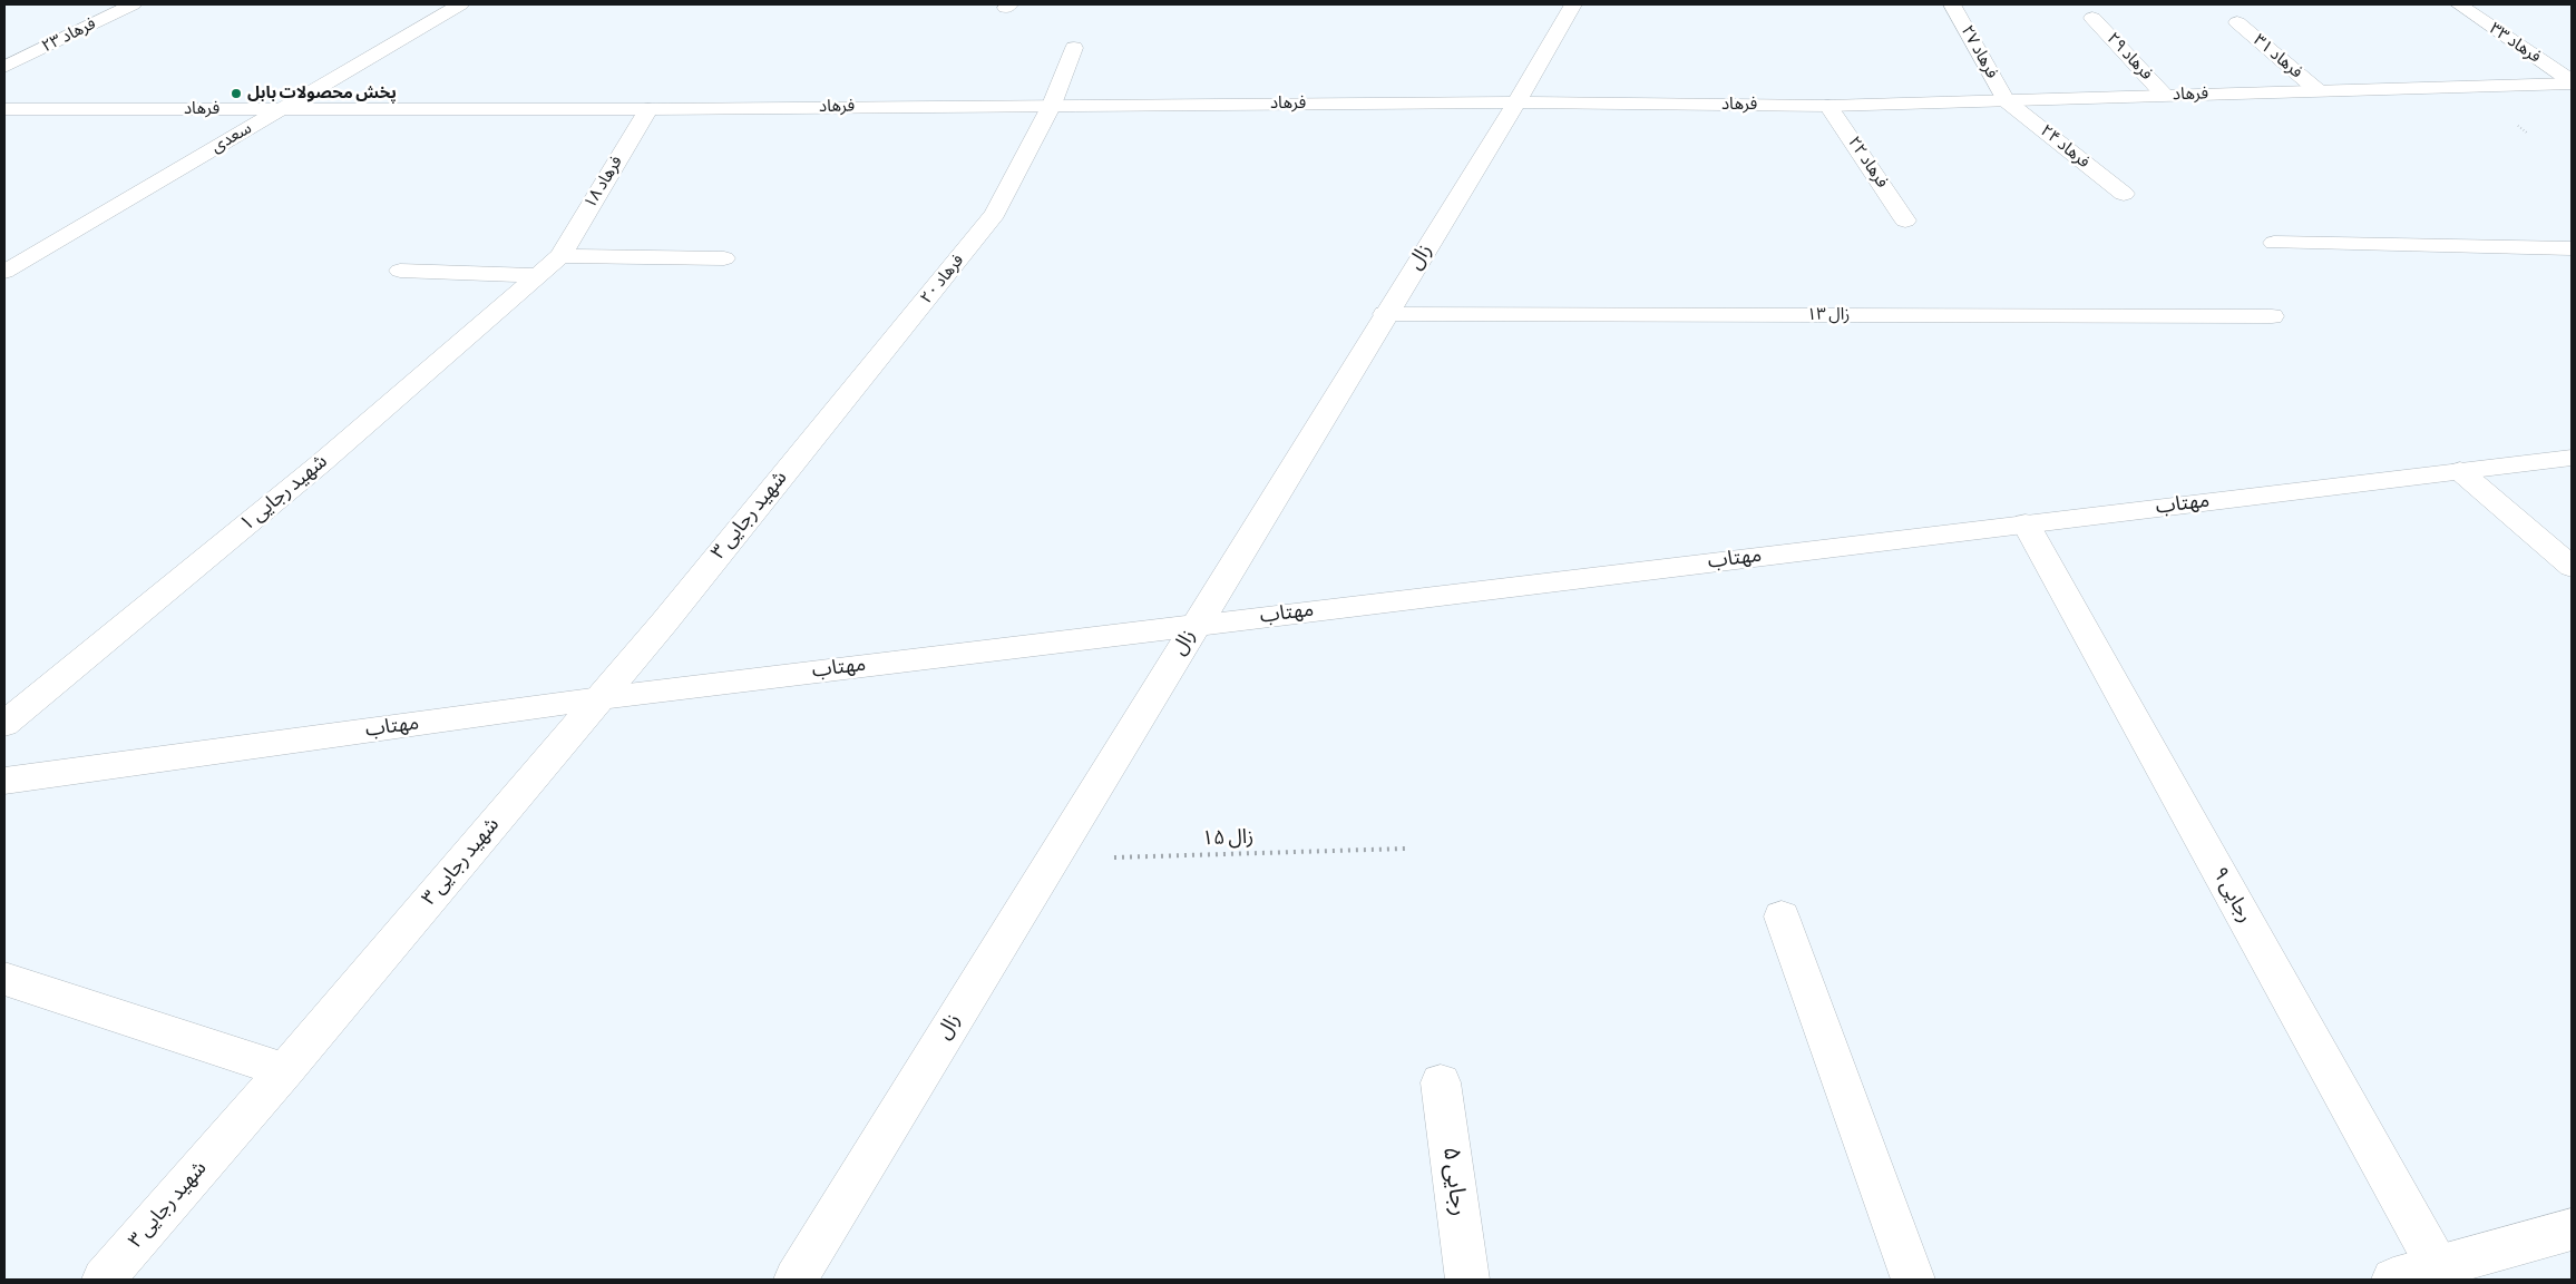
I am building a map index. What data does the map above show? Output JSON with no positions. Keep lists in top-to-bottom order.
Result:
{
  "streets": {
    "street": [
      "فرهاد ۲۳",
      "فرهاد ۳۳",
      "فرهاد ۲۷",
      "فرهاد ۲۹",
      "فرهاد ۳۱",
      "فرهاد",
      "سعدی",
      "فرهاد ۲۴",
      "فرهاد ۲۲",
      "فرهاد ۱۸",
      "زال",
      "فرهاد ۲۰",
      "زال ۱۳",
      "شهید رجایی ۱",
      "مهتاب",
      "شهید رجایی ۳",
      "رجایی ۹",
      "رجایی ۵"
    ],
    "path": ["زال ۱۵"]
  },
  "crossings": [
    ["فرهاد ۳۳", "فرهاد"],
    ["فرهاد ۲۷", "فرهاد"],
    ["فرهاد ۲۷", "فرهاد ۲۴"],
    ["فرهاد ۲۹", "فرهاد"],
    ["فرهاد ۳۱", "فرهاد"],
    ["فرهاد", "سعدی"],
    ["فرهاد", "فرهاد ۲۴"],
    ["فرهاد", "فرهاد ۲۲"],
    ["فرهاد", "فرهاد ۱۸"],
    ["فرهاد", "زال"],
    ["فرهاد", "فرهاد ۲۰"],
    ["فرهاد ۱۸", "شهید رجایی ۱"],
    ["زال", "زال ۱۳"],
    ["زال", "مهتاب"],
    ["زال", "زال ۱۵"],
    ["فرهاد ۲۰", "شهید رجایی ۳"],
    ["مهتاب", "شهید رجایی ۳"],
    ["مهتاب", "رجایی ۹"]
  ],
  "places": ["پخش محصولات بابل"]
}
